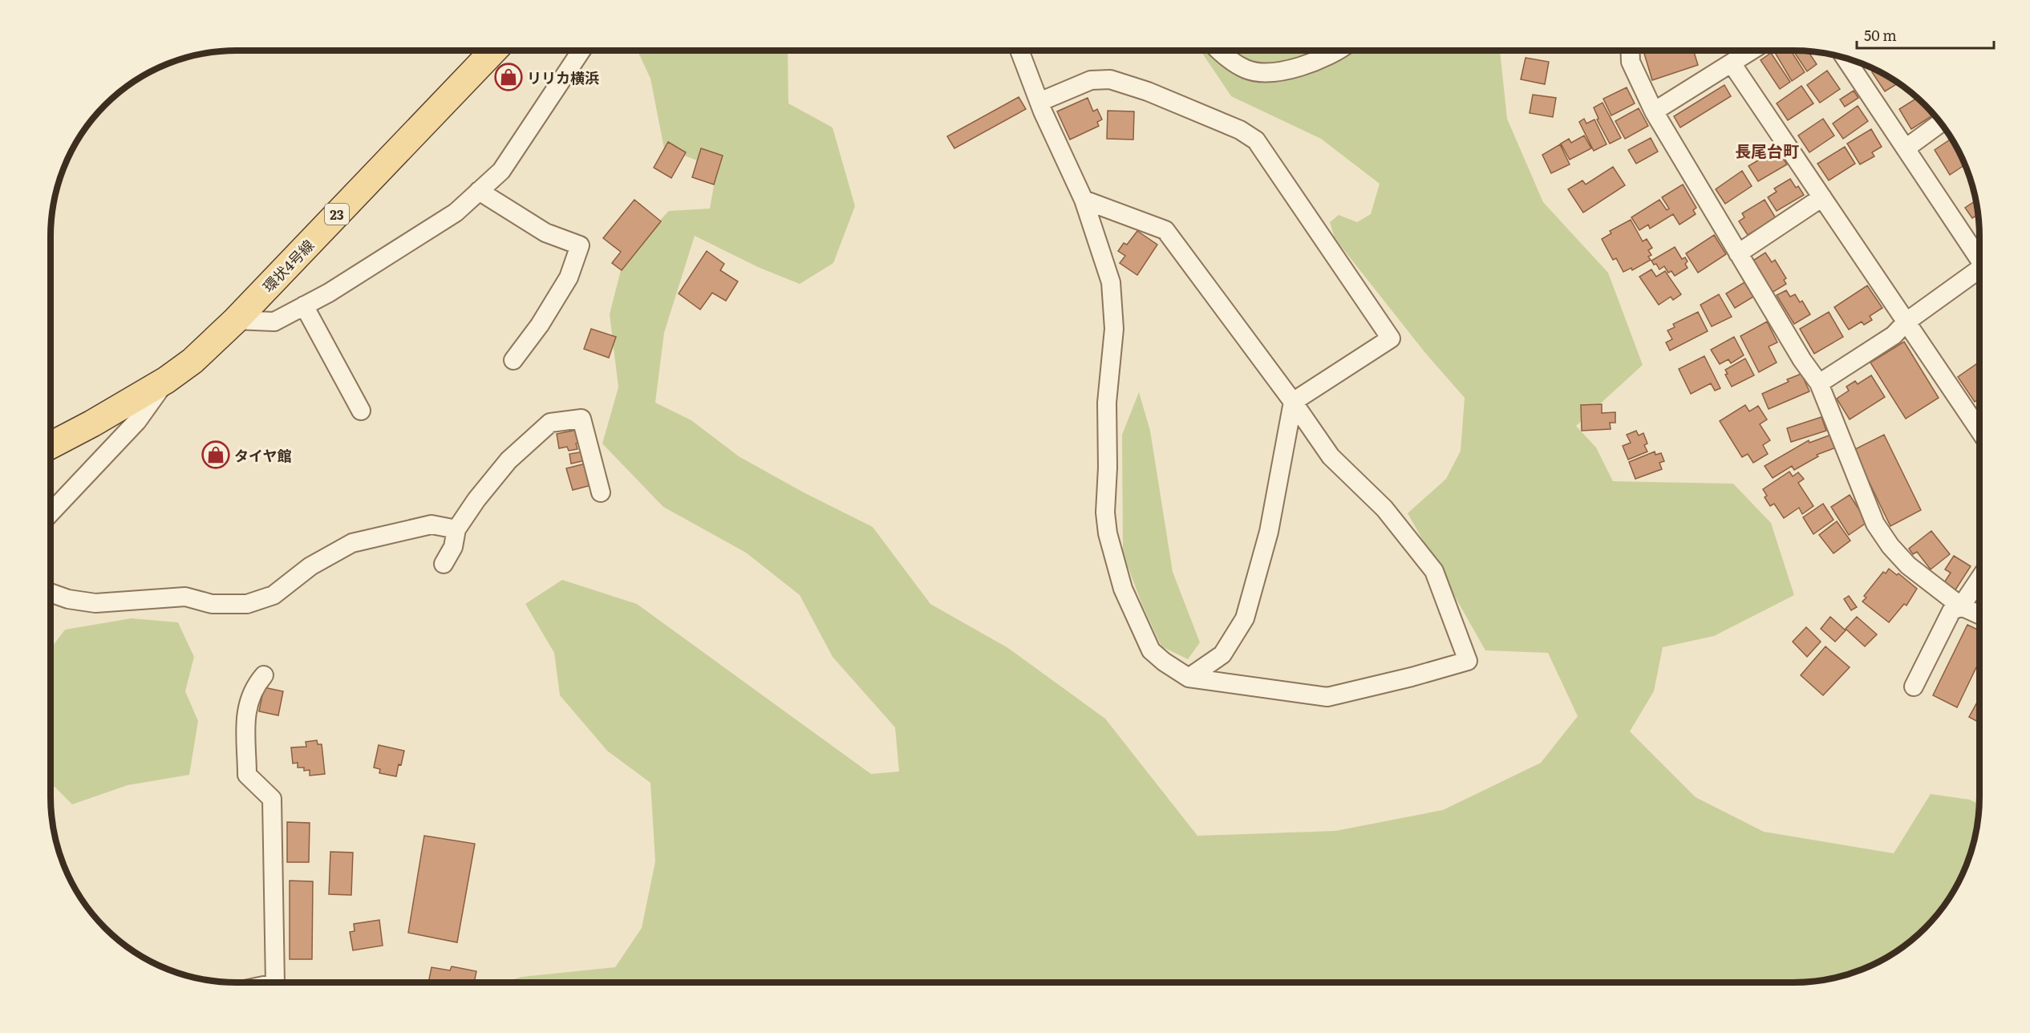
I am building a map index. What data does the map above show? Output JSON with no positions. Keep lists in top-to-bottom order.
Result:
{
  "streets": {
    "main road": ["23", "環状4号線"]
  },
  "districts": ["長尾台町"],
  "places": {
    "shop": ["リリカ横浜", "タイヤ館"]
  },
  "scale_bar": "50 m"
}
